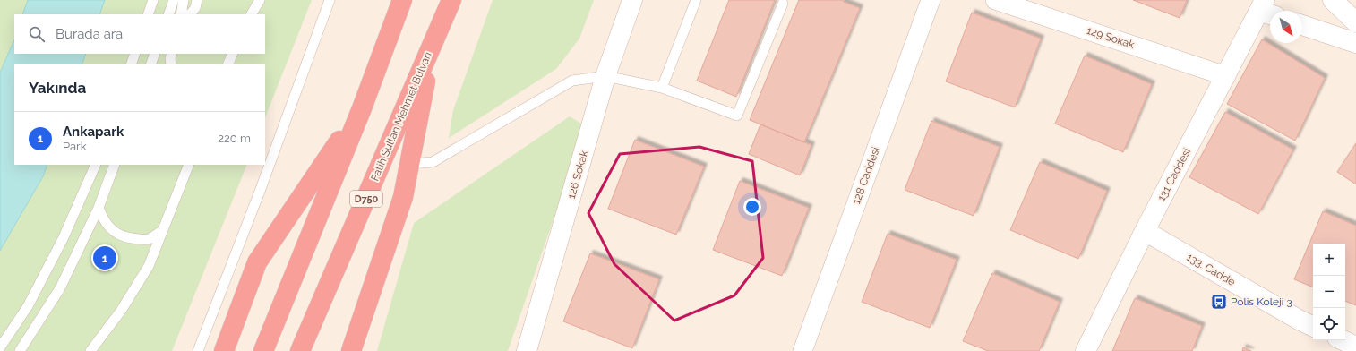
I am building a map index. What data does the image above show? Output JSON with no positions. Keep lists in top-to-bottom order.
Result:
{
  "streets": {
    "highway": ["Fatih Sultan Mehmet Bulvarı", "D750"],
    "street": [
      "129 Sokak",
      "126 Sokak",
      "131 Caddesi",
      "128 Caddesi",
      "133. Cadde"
    ]
  },
  "crossings": [
    ["129 Sokak", "131 Caddesi"],
    ["131 Caddesi", "133. Cadde"]
  ],
  "places": {
    "bus stop": ["Polis Koleji 3"]
  },
  "north": "bottom right",
  "page": {
    "search": "Burada ara",
    "heading": "Yakında",
    "list": [
      {
        "mark": "1",
        "name": "Ankapark",
        "note": "Park",
        "value": "220 m"
      }
    ],
    "map_buttons": ["+", "−"],
    "pins": "1"
  }
}
